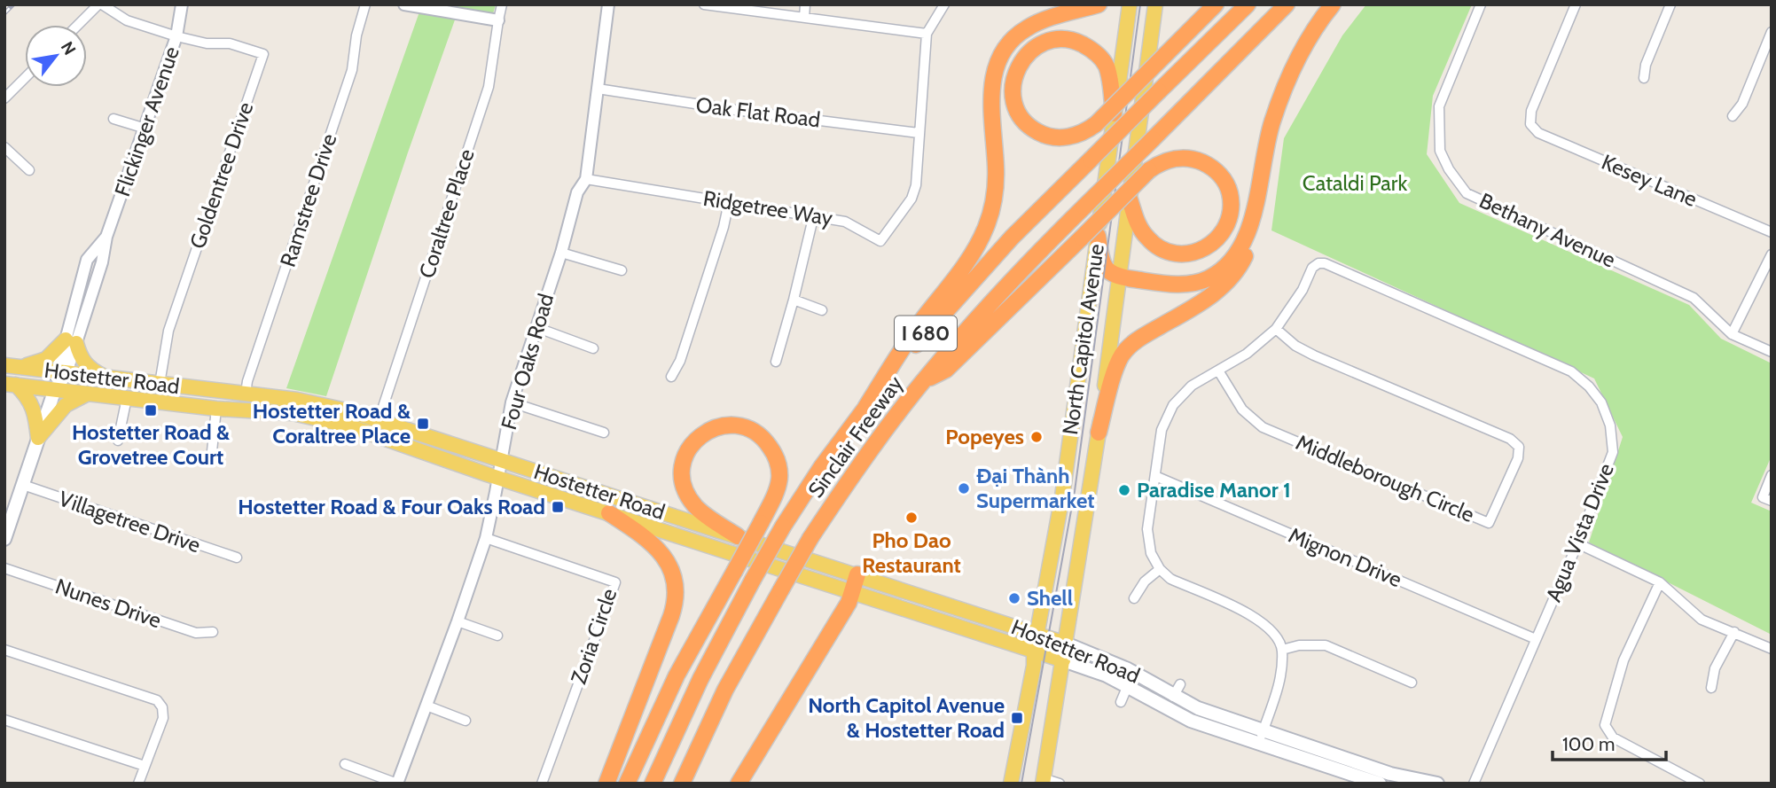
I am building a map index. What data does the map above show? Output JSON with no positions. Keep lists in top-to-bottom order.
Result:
{
  "streets": {
    "highway": ["I 680", "Sinclair Freeway"],
    "main road": ["Flickinger Avenue", "North Capitol Avenue", "Hostetter Road"],
    "street": [
      "Oak Flat Road",
      "Goldentree Drive",
      "Kesey Lane",
      "Ramstree Drive",
      "Ridgetree Way",
      "Coraltree Place",
      "Bethany Avenue",
      "Four Oaks Road",
      "Middleborough Circle",
      "Villagetree Drive",
      "Agua Vista Drive",
      "Mignon Drive",
      "Nunes Drive",
      "Zoria Circle"
    ]
  },
  "crossings": [
    ["Oak Flat Road", "Ridgetree Way"],
    ["Oak Flat Road", "Four Oaks Road"],
    ["Flickinger Avenue", "Goldentree Drive"],
    ["Flickinger Avenue", "Hostetter Road"],
    ["Flickinger Avenue", "Villagetree Drive"],
    ["Goldentree Drive", "Hostetter Road"],
    ["Ramstree Drive", "Hostetter Road"],
    ["Ridgetree Way", "Four Oaks Road"],
    ["Coraltree Place", "Hostetter Road"],
    ["North Capitol Avenue", "Hostetter Road"],
    ["North Capitol Avenue", "Sinclair Freeway"],
    ["Four Oaks Road", "Hostetter Road"],
    ["Four Oaks Road", "Zoria Circle"],
    ["Middleborough Circle", "Agua Vista Drive"],
    ["Agua Vista Drive", "Mignon Drive"]
  ],
  "parks": ["Cataldi Park"],
  "places": {
    "transit": [
      "Hostetter Road & Grovetree Court",
      "Hostetter Road & Coraltree Place",
      "Hostetter Road & Four Oaks Road",
      "North Capitol Avenue & Hostetter Road"
    ],
    "other": [
      "Popeyes",
      "Đại Thành Supermarket",
      "Paradise Manor 1",
      "Pho Dao Restaurant",
      "Shell"
    ]
  },
  "scale_bar": "100 m",
  "north": "top right"
}
